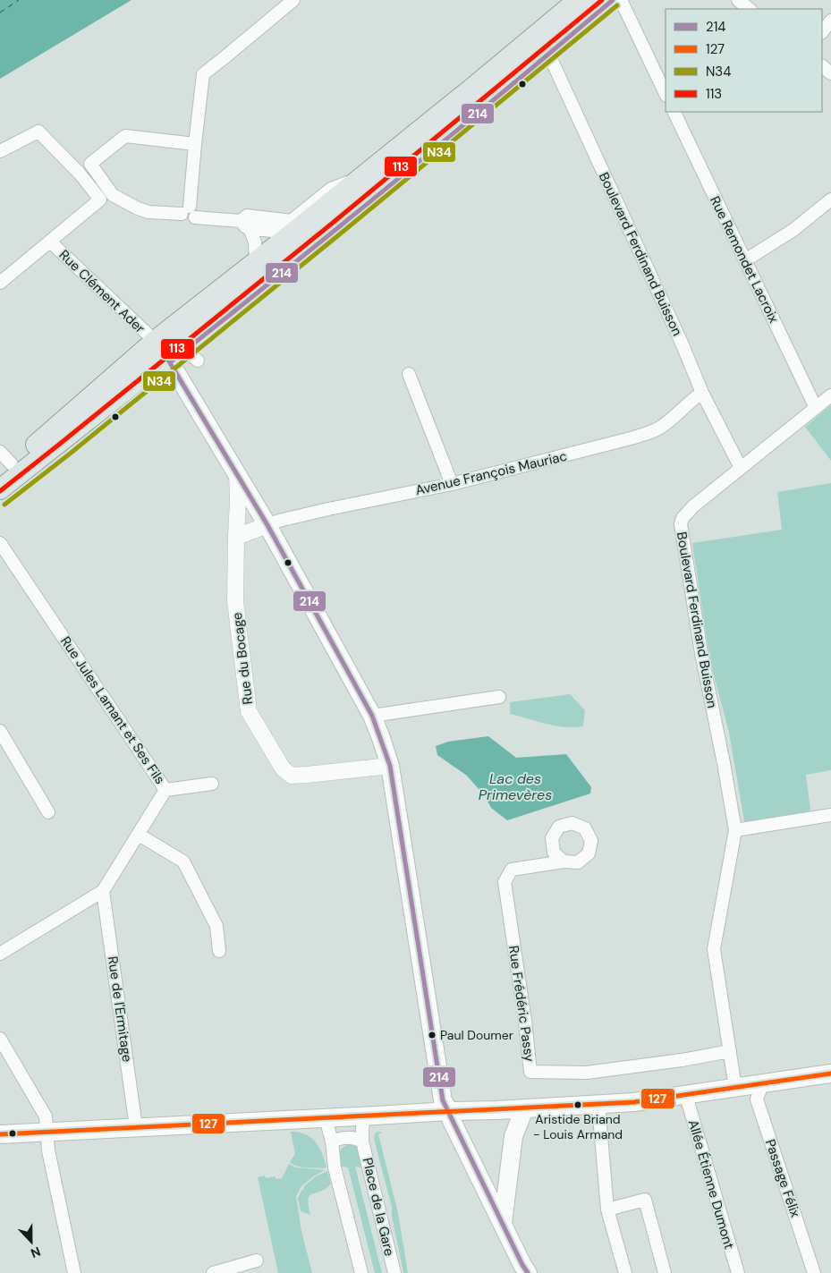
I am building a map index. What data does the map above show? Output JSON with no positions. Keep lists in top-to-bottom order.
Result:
{
  "streets": {
    "street": [
      "Boulevard Ferdinand Buisson",
      "Rue Remondet Lacroix",
      "Rue Clément Ader",
      "Avenue François Mauriac",
      "Rue du Bocage",
      "Rue Jules Lamant et Ses Fils",
      "Rue Frédéric Passy",
      "Rue de l'Ermitage",
      "Passage Félix",
      "Allée Étienne Dumont",
      "Place de la Gare"
    ]
  },
  "crossings": [
    ["Boulevard Ferdinand Buisson", "Avenue François Mauriac"],
    ["Boulevard Ferdinand Buisson", "Rue Frédéric Passy"],
    ["Rue Jules Lamant et Ses Fils", "Rue de l'Ermitage"]
  ],
  "water": ["Lac des Primevères"],
  "places": ["Paul Doumer", "Aristide Briand - Louis Armand"],
  "lines": [
    "transit line 214",
    "transit line 113",
    "transit line N34",
    "transit line 127"
  ],
  "legend": [
    "214",
    "127",
    "N34",
    "113"
  ],
  "north": "bottom"
}
